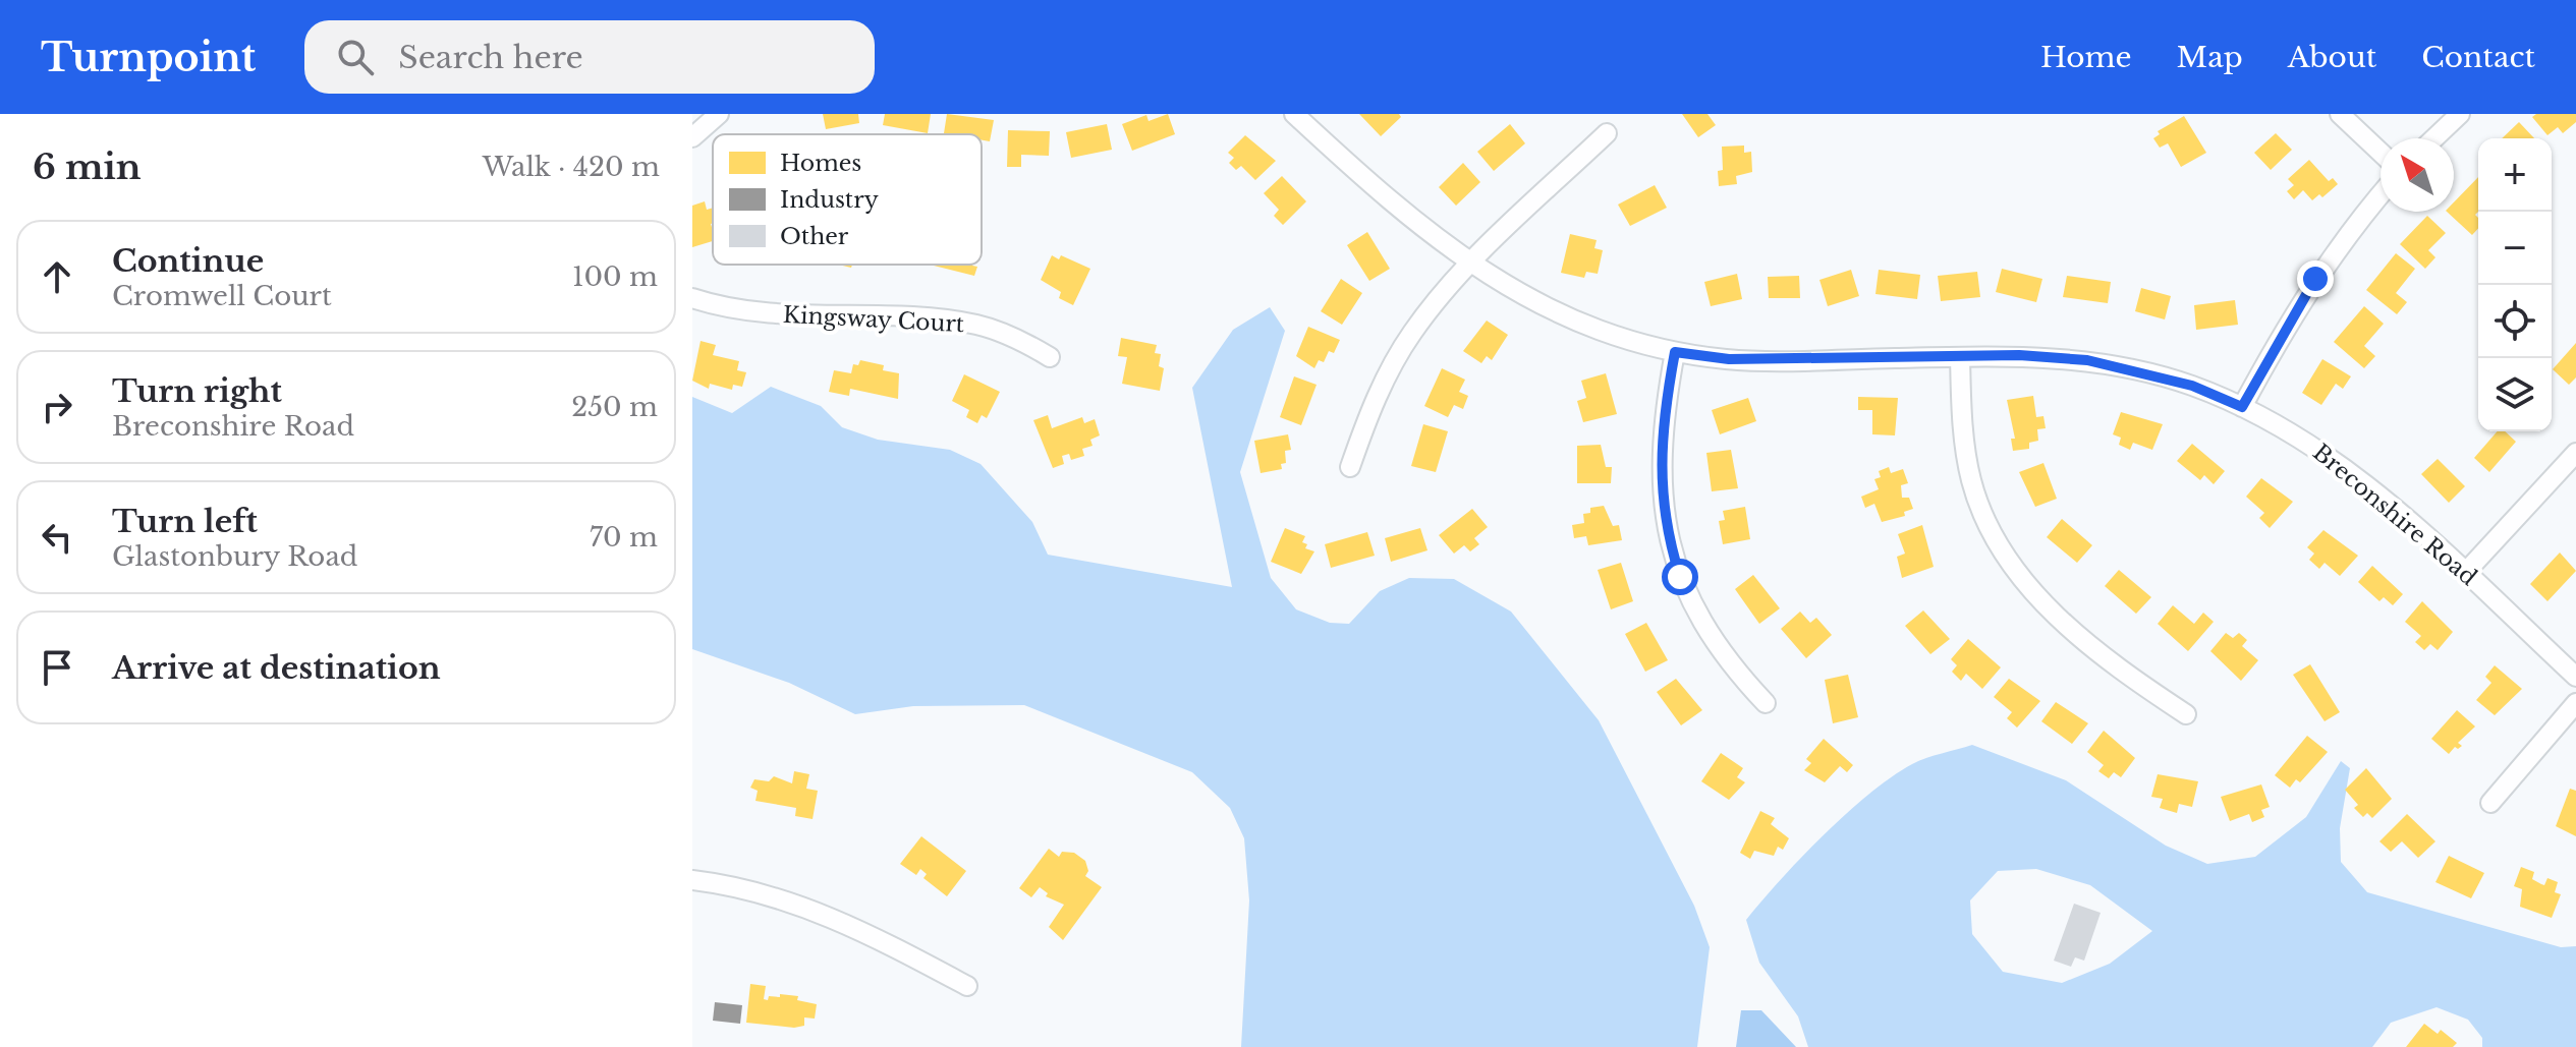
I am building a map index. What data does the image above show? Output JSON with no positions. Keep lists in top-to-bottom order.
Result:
{
  "streets": {
    "street": ["Kingsway Court", "Breconshire Road"]
  },
  "legend": ["Homes", "Industry", "Other"],
  "north": "top left",
  "page": {
    "header": "Turnpoint",
    "search": "Search here",
    "nav": [
      "Home",
      "Map",
      "About",
      "Contact"
    ],
    "heading": ["6 min", "Walk · 420 m"],
    "map_buttons": ["+", "−"],
    "list": [
      ["Continue", "Cromwell Court", "100 m"],
      ["Turn right", "Breconshire Road", "250 m"],
      ["Turn left", "Glastonbury Road", "70 m"],
      "Arrive at destination"
    ]
  }
}
